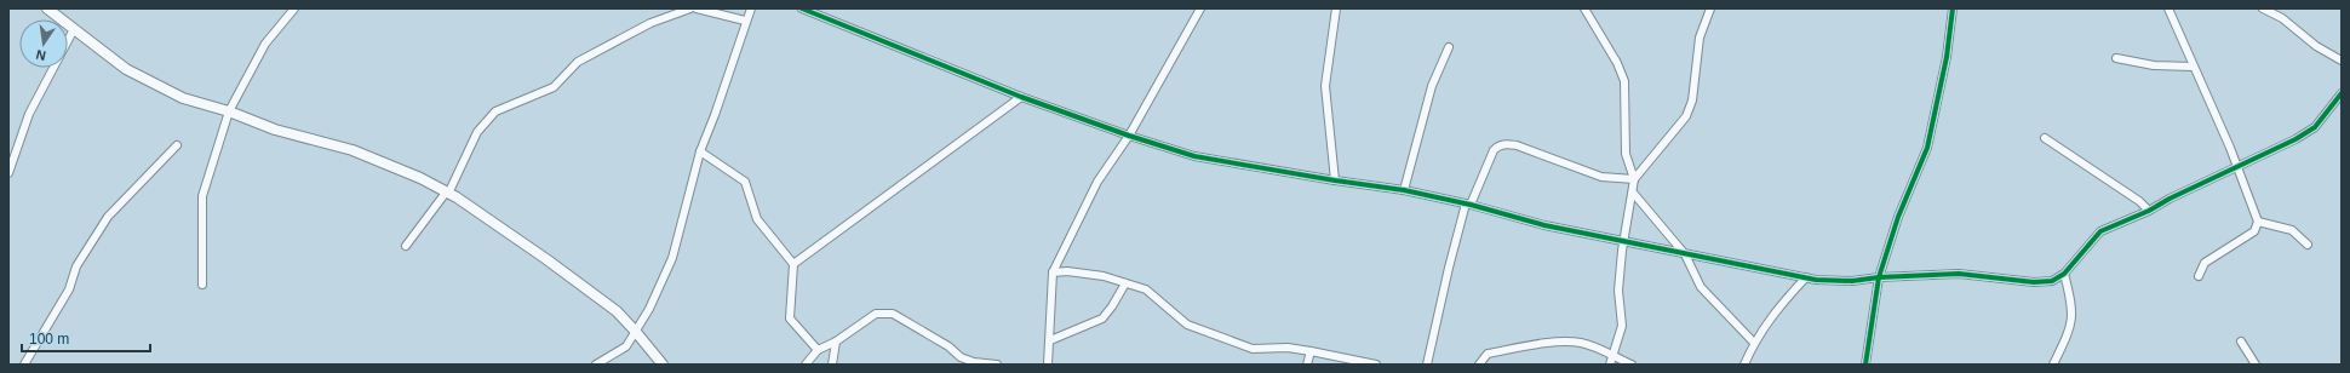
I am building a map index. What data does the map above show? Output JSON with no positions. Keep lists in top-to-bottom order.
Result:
{
  "scale_bar": "100 m",
  "north": "bottom"
}
